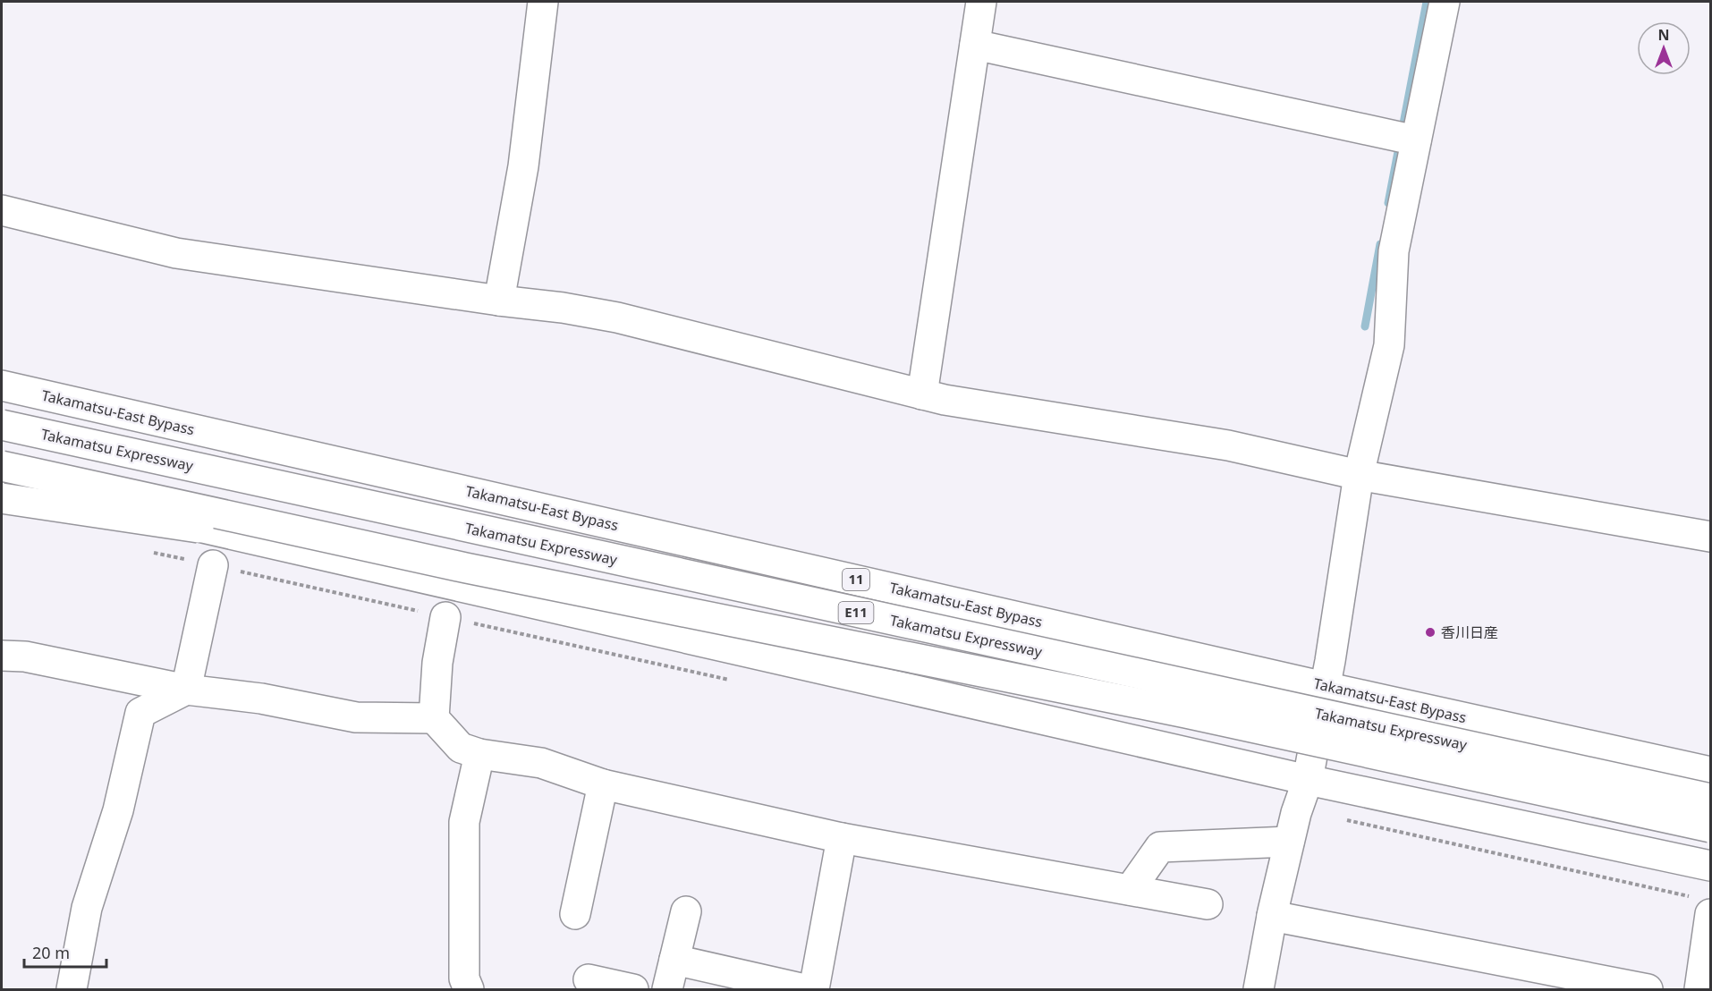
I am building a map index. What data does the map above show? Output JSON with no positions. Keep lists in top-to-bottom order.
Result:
{
  "streets": {
    "main road": [
      "Takamatsu-East Bypass",
      "Takamatsu Expressway",
      "11",
      "E11"
    ]
  },
  "places": ["香川日産"],
  "scale_bar": "20 m",
  "north": "top"
}
